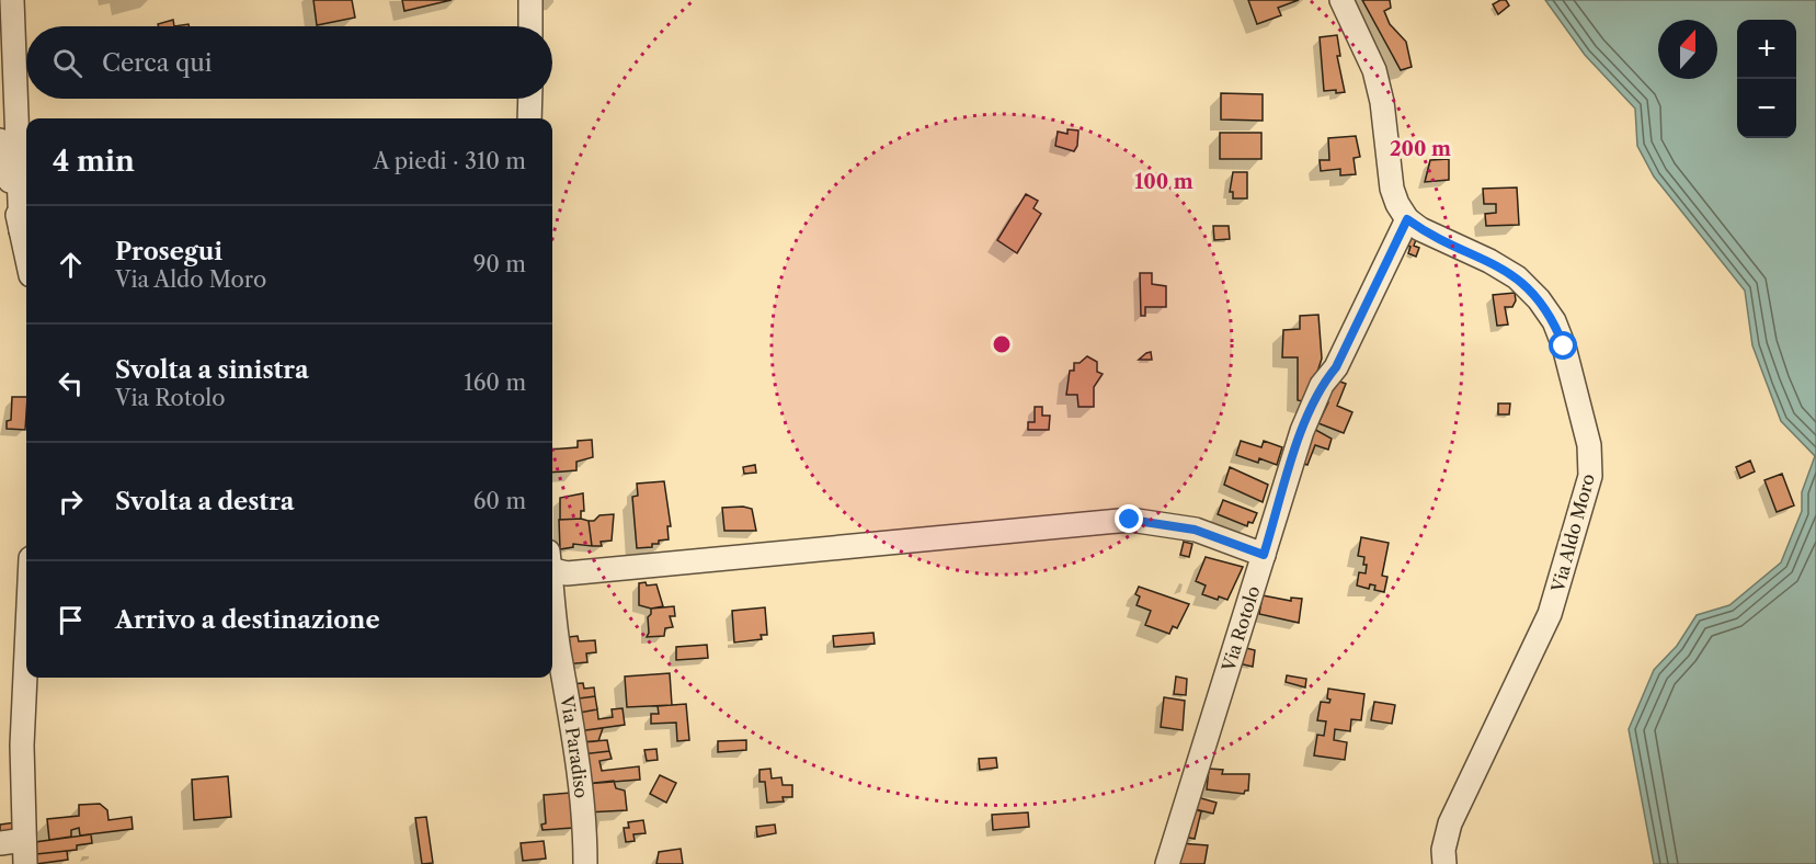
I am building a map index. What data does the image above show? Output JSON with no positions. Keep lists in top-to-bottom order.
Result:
{
  "streets": {
    "street": ["Via Aldo Moro", "Via Rotolo", "Via Paradiso"]
  },
  "crossings": [
    ["Via Aldo Moro", "Via Rotolo"]
  ],
  "north": "top",
  "page": {
    "map_buttons": ["+", "−"],
    "search": "Cerca qui",
    "heading": ["4 min", "A piedi · 310 m"],
    "list": [
      ["Prosegui", "Via Aldo Moro", "90 m"],
      ["Svolta a sinistra", "Via Rotolo", "160 m"],
      ["Svolta a destra", "60 m"],
      "Arrivo a destinazione"
    ]
  },
  "rings": ["200 m", "100 m"]
}
